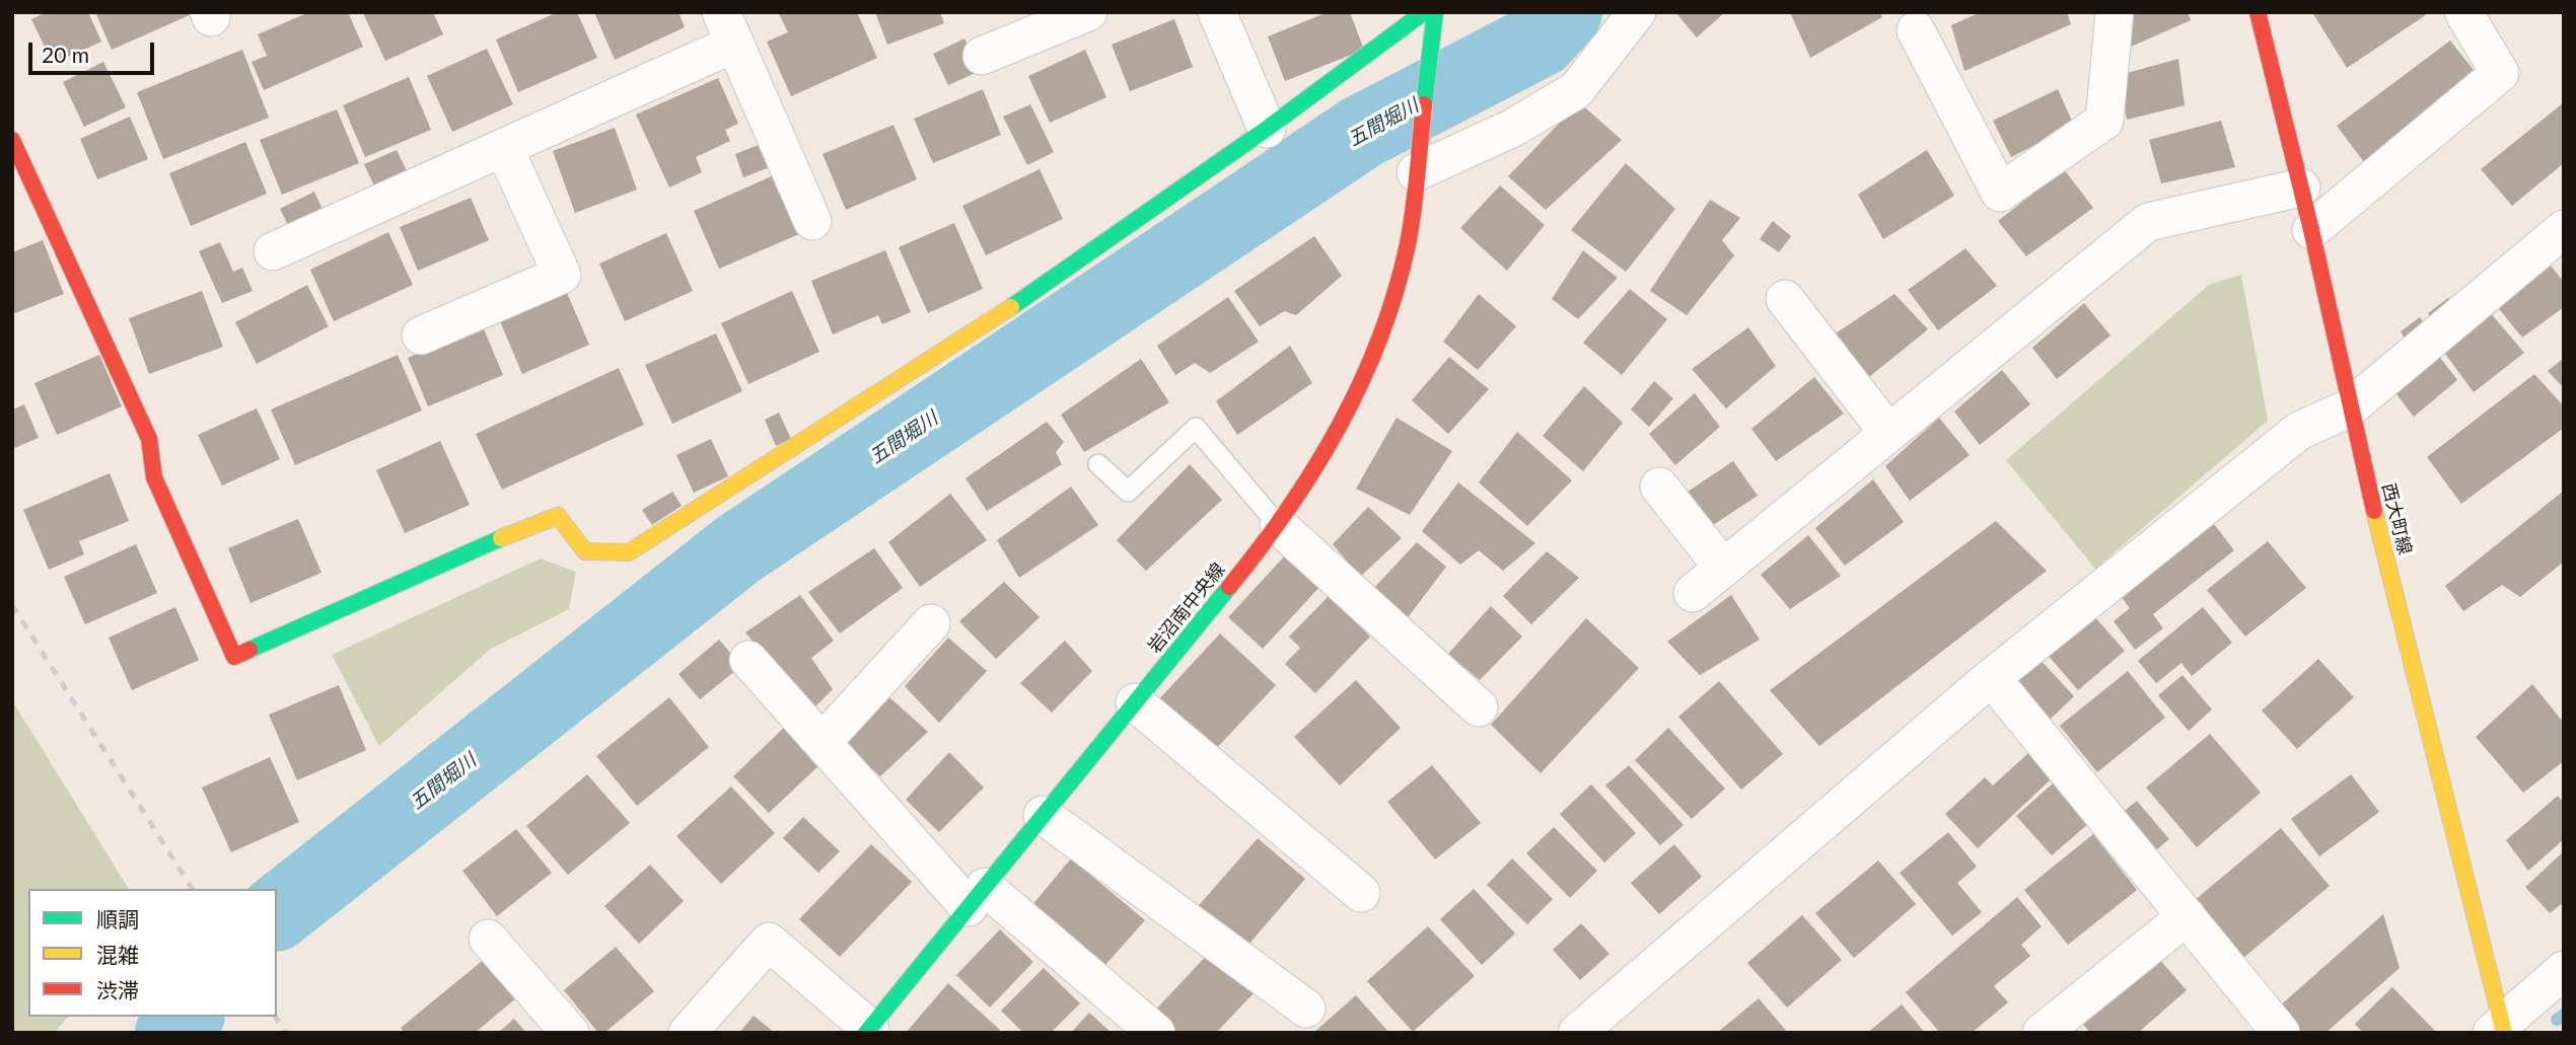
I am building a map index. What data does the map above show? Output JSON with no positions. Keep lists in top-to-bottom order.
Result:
{
  "streets": {
    "street": ["西大町線", "岩沼南中央線"]
  },
  "water": ["五間堀川"],
  "legend": ["順調", "混雑", "渋滞"],
  "scale_bar": "20 m"
}
